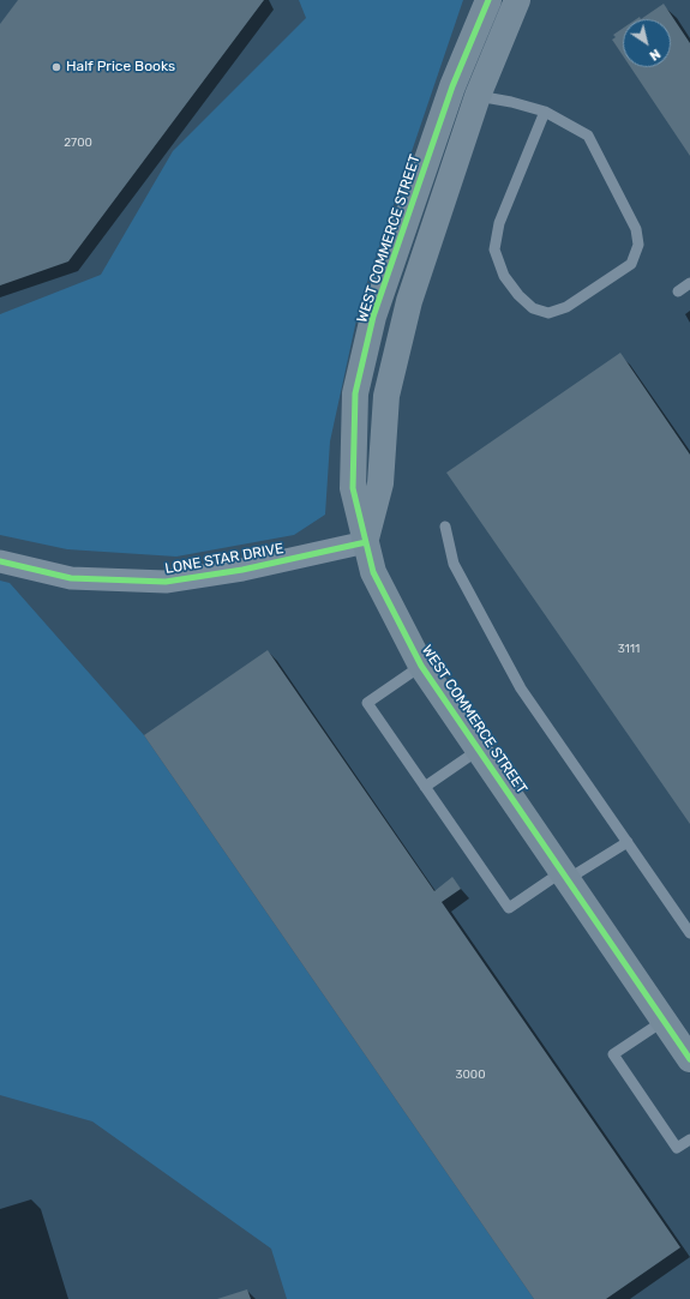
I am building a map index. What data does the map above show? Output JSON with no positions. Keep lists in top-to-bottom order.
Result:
{
  "streets": {
    "street": ["WEST COMMERCE STREET", "LONE STAR DRIVE"]
  },
  "crossings": [
    ["WEST COMMERCE STREET", "LONE STAR DRIVE"]
  ],
  "places": ["Half Price Books"],
  "house_numbers": ["2700", "3111", "3000"],
  "north": "bottom right"
}
